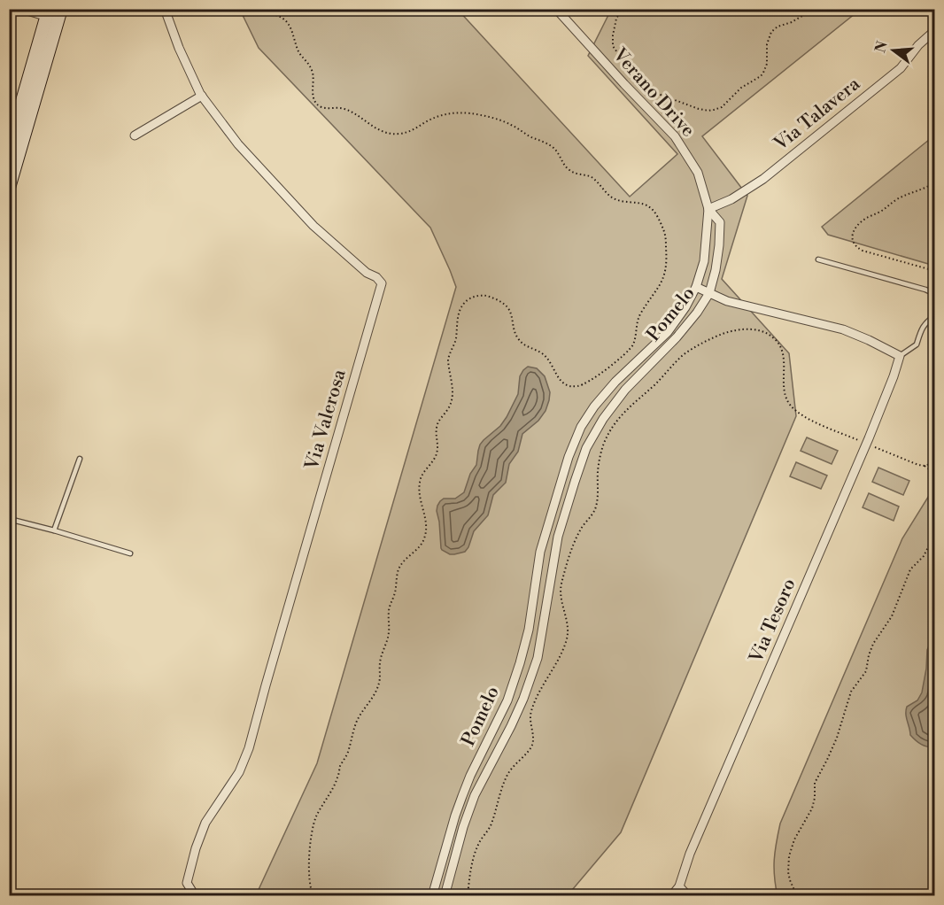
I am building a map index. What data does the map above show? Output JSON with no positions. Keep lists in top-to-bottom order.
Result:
{
  "streets": {
    "street": [
      "Verano Drive",
      "Via Talavera",
      "Pomelo",
      "Via Valerosa",
      "Via Tesoro"
    ]
  },
  "crossings": [
    ["Verano Drive", "Via Talavera"],
    ["Verano Drive", "Pomelo"],
    ["Via Talavera", "Pomelo"]
  ],
  "north": "left"
}
